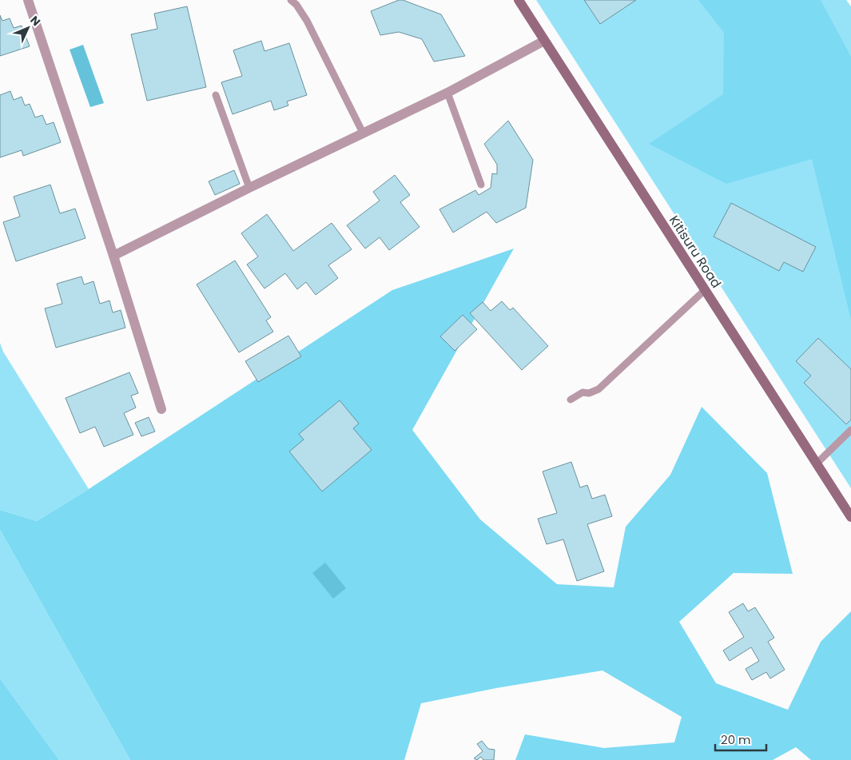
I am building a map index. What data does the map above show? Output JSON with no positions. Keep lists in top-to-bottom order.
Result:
{
  "streets": {
    "street": ["Kitisuru Road"]
  },
  "scale_bar": "20 m",
  "north": "top right"
}
